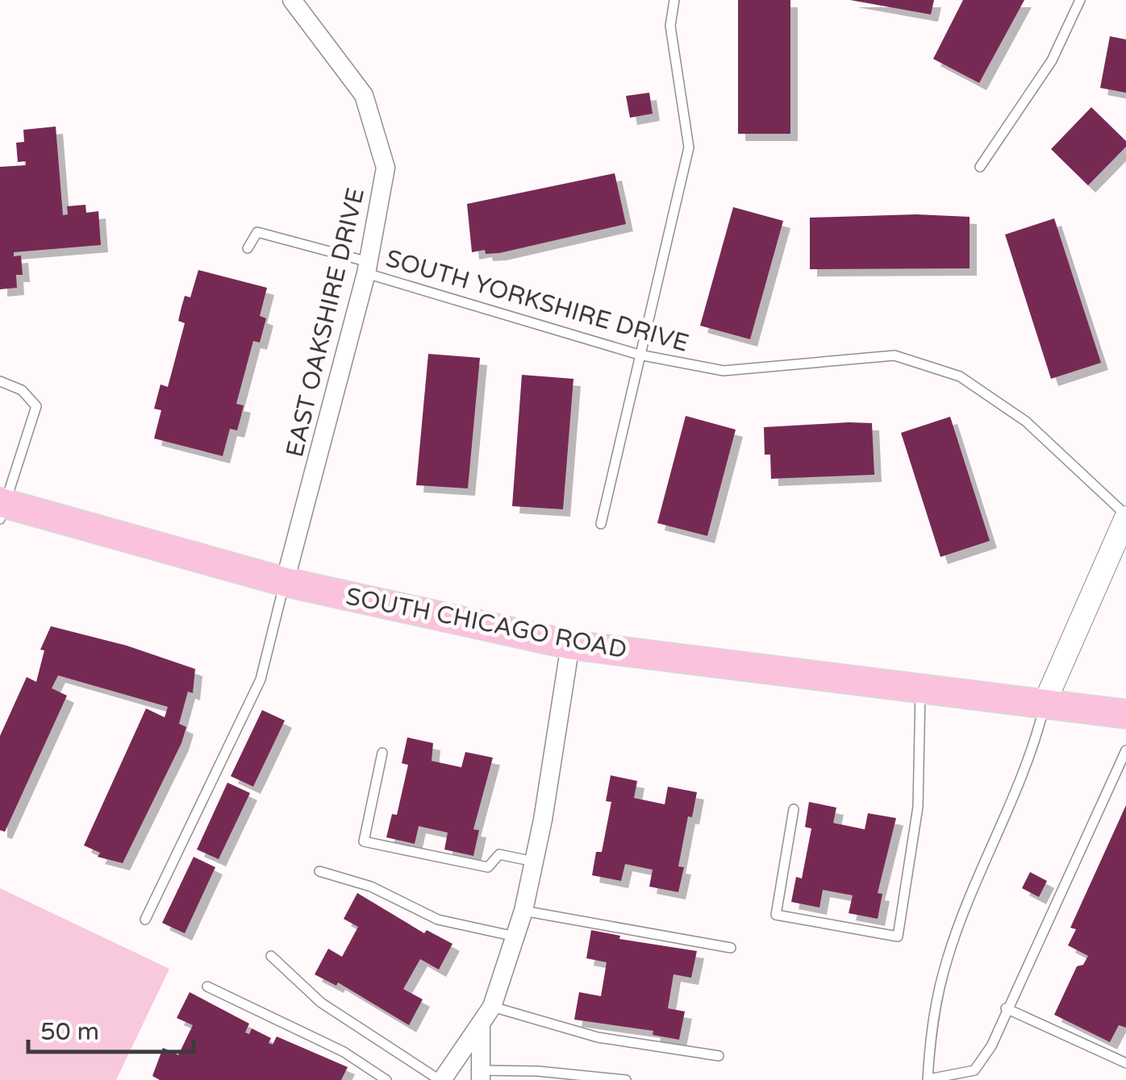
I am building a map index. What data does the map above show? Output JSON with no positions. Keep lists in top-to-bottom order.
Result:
{
  "streets": {
    "main road": ["SOUTH CHICAGO ROAD"],
    "street": ["EAST OAKSHIRE DRIVE"],
    "lane": ["SOUTH YORKSHIRE DRIVE"]
  },
  "crossings": [
    ["SOUTH YORKSHIRE DRIVE", "EAST OAKSHIRE DRIVE"],
    ["EAST OAKSHIRE DRIVE", "SOUTH CHICAGO ROAD"]
  ],
  "scale_bar": "50 m"
}
